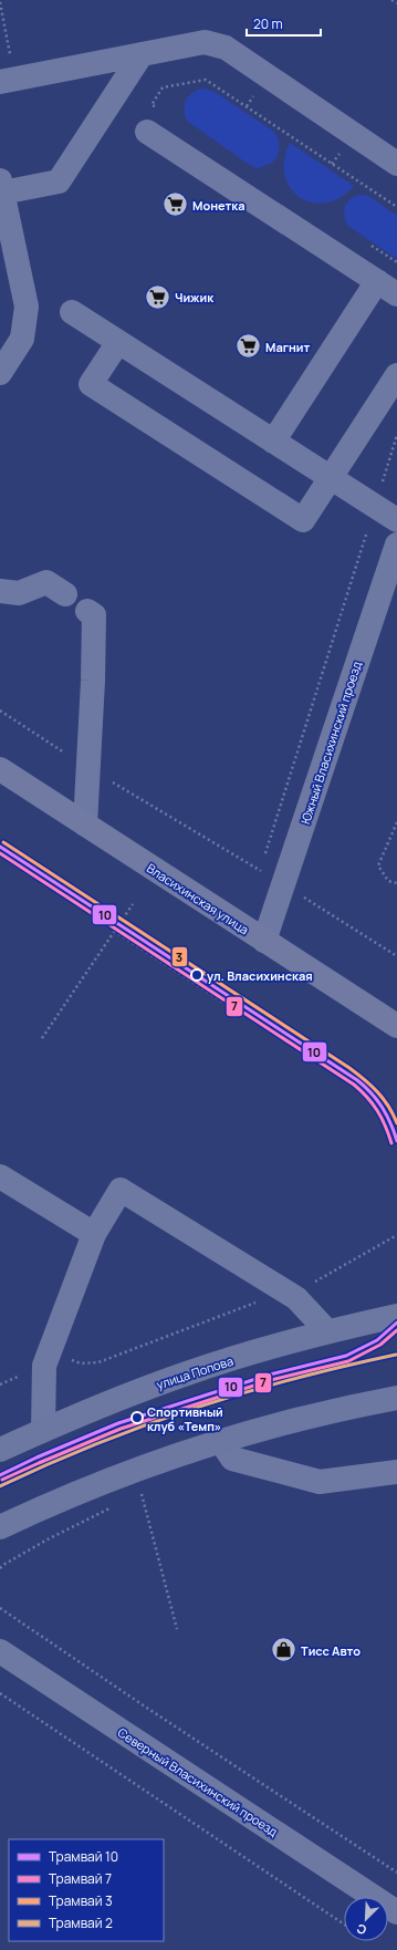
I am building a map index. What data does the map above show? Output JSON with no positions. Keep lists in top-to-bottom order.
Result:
{
  "streets": {
    "highway": ["Власихинская улица"],
    "main road": ["улица Попова"],
    "street": ["Южный Власихинский проезд", "Северный Власихинский проезд"]
  },
  "crossings": [
    ["Южный Власихинский проезд", "Власихинская улица"]
  ],
  "places": {
    "supermarket": ["Монетка", "Чижик", "Магнит"],
    "other": ["ул. Власихинская", "Спортивный клуб «Темп»"],
    "shop": ["Тисс Авто"]
  },
  "lines": [
    "tram line 3",
    "tram line 10",
    "tram line 7",
    "tram line 2"
  ],
  "legend": [
    "Трамвай 10",
    "Трамвай 7",
    "Трамвай 3",
    "Трамвай 2"
  ],
  "scale_bar": "20 m",
  "north": "bottom left"
}
